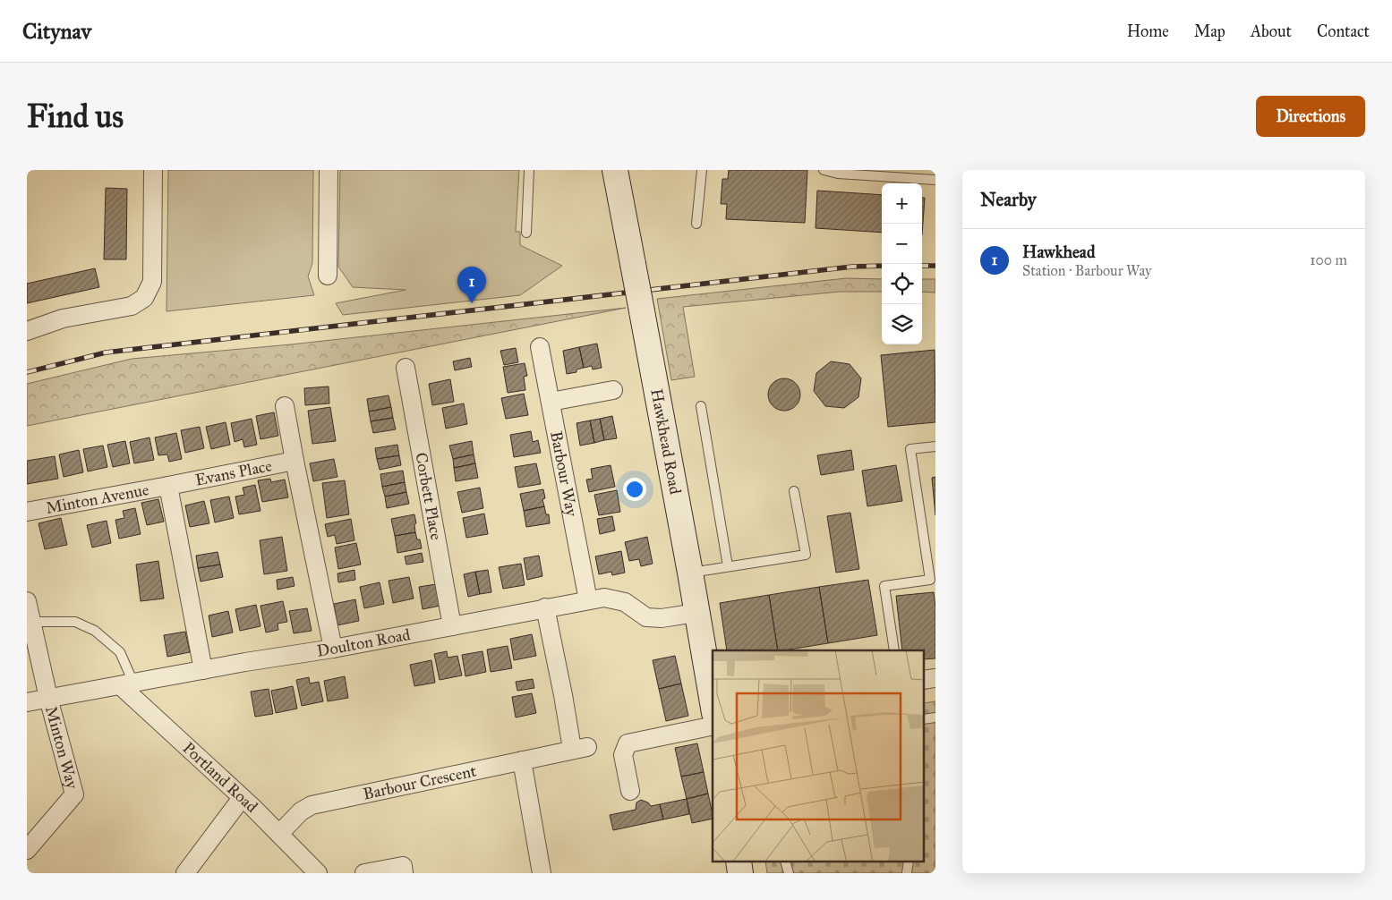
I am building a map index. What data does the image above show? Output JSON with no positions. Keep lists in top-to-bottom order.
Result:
{
  "streets": {
    "street": [
      "Hawkhead Road",
      "Evans Place",
      "Barbour Way",
      "Corbett Place",
      "Minton Avenue",
      "Doulton Road",
      "Minton Way",
      "Portland Road",
      "Barbour Crescent"
    ]
  },
  "crossings": [
    ["Hawkhead Road", "Doulton Road"],
    ["Evans Place", "Minton Avenue"],
    ["Evans Place", "Doulton Road"],
    ["Barbour Way", "Doulton Road"],
    ["Corbett Place", "Doulton Road"],
    ["Doulton Road", "Minton Way"],
    ["Doulton Road", "Portland Road"],
    ["Doulton Road", "Barbour Crescent"],
    ["Portland Road", "Barbour Crescent"]
  ],
  "page": {
    "header": "Citynav",
    "nav": [
      "Home",
      "Map",
      "About",
      "Contact"
    ],
    "buttons": "Directions",
    "title": "Find us",
    "heading": "Nearby",
    "map_buttons": ["+", "−"],
    "list": [
      {
        "mark": "1",
        "name": "Hawkhead",
        "note": "Station · Barbour Way",
        "value": "100 m"
      }
    ],
    "pins": "1"
  }
}
